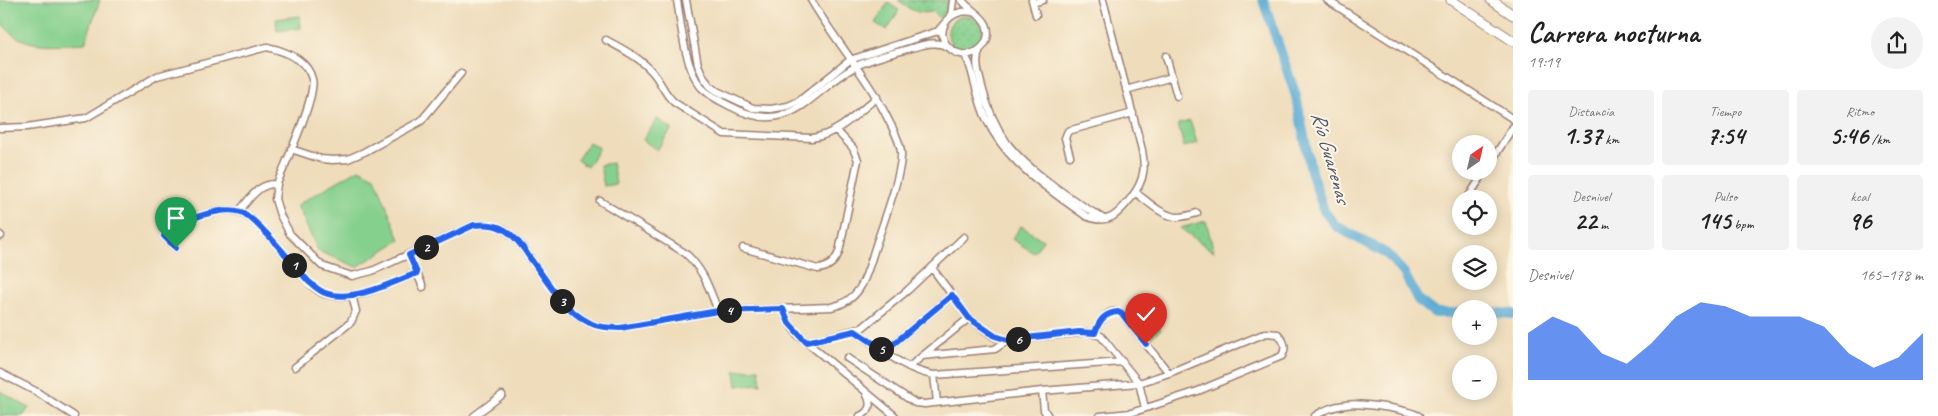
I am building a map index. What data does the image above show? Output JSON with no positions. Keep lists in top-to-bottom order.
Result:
{
  "water": ["Río Guarenas"],
  "north": "top right",
  "page": {
    "heading": ["Carrera nocturna", "19:19"],
    "stats": [
      ["Distancia", "1.37 km"],
      ["Tiempo", "7:54"],
      ["Ritmo", "5:46 /km"],
      ["Desnivel", "22 m"],
      ["Pulso", "145 bpm"],
      ["kcal", "96"]
    ],
    "map_buttons": ["+", "−"],
    "pins": [
      "2",
      "1",
      "3",
      "4",
      "6",
      "5"
    ],
    "chart": ["Desnivel", "165–178 m"]
  }
}
